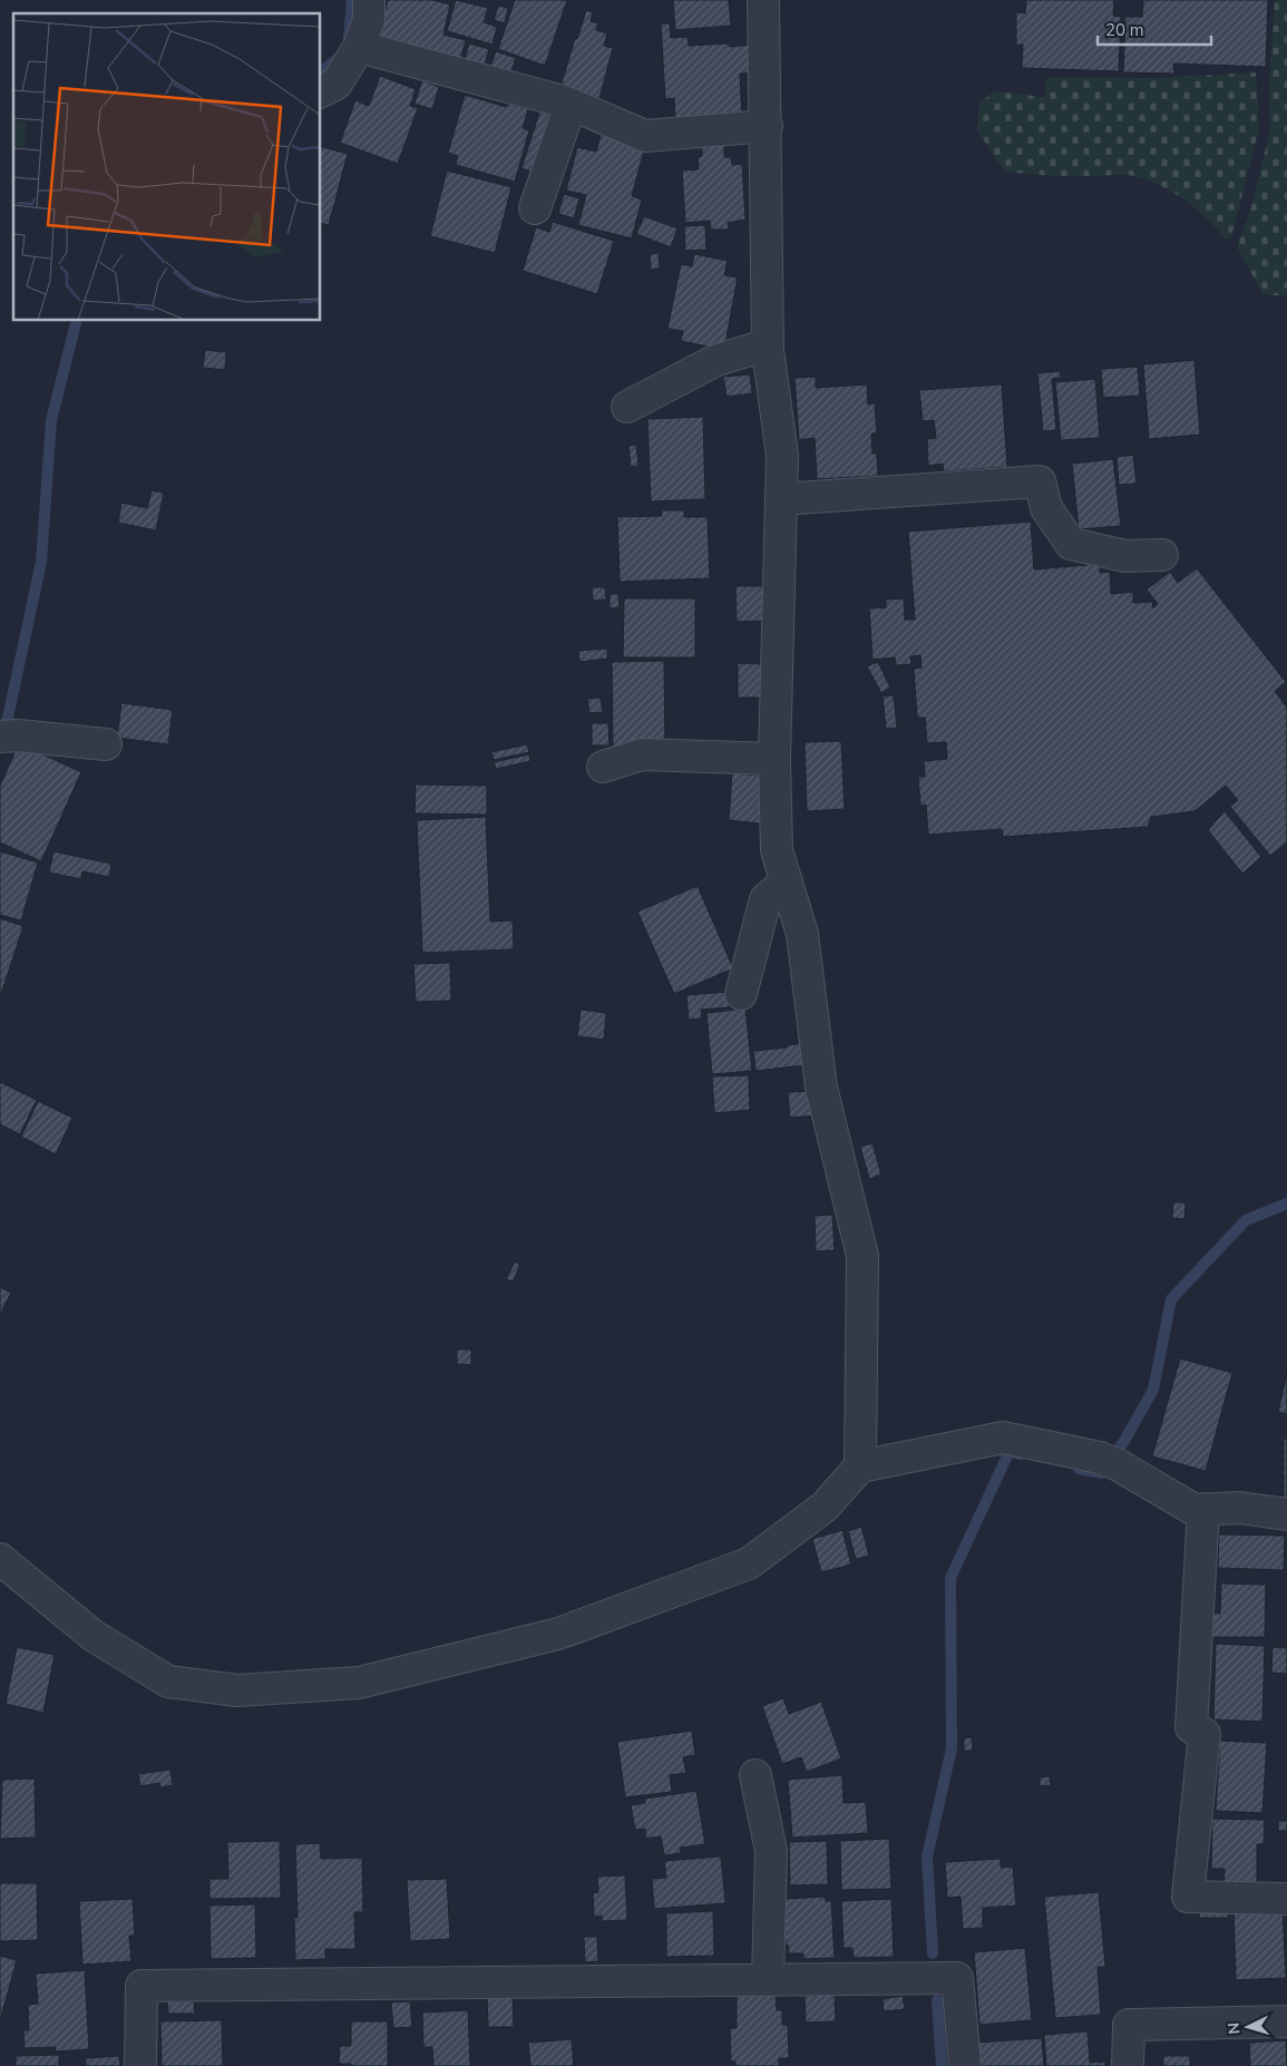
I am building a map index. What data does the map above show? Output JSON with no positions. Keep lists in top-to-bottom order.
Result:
{
  "scale_bar": "20 m",
  "north": "left"
}
